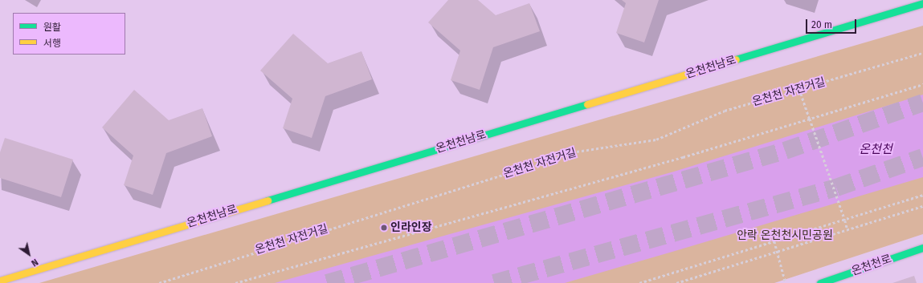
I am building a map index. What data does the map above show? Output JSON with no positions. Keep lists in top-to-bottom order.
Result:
{
  "streets": {
    "street": ["온천천남로", "온천천로"],
    "path": ["온천천 자전거길"]
  },
  "water": ["온천천"],
  "parks": ["안락 온천천시민공원"],
  "places": ["인라인장"],
  "legend": ["원활", "서행"],
  "scale_bar": "20 m",
  "north": "bottom right"
}
